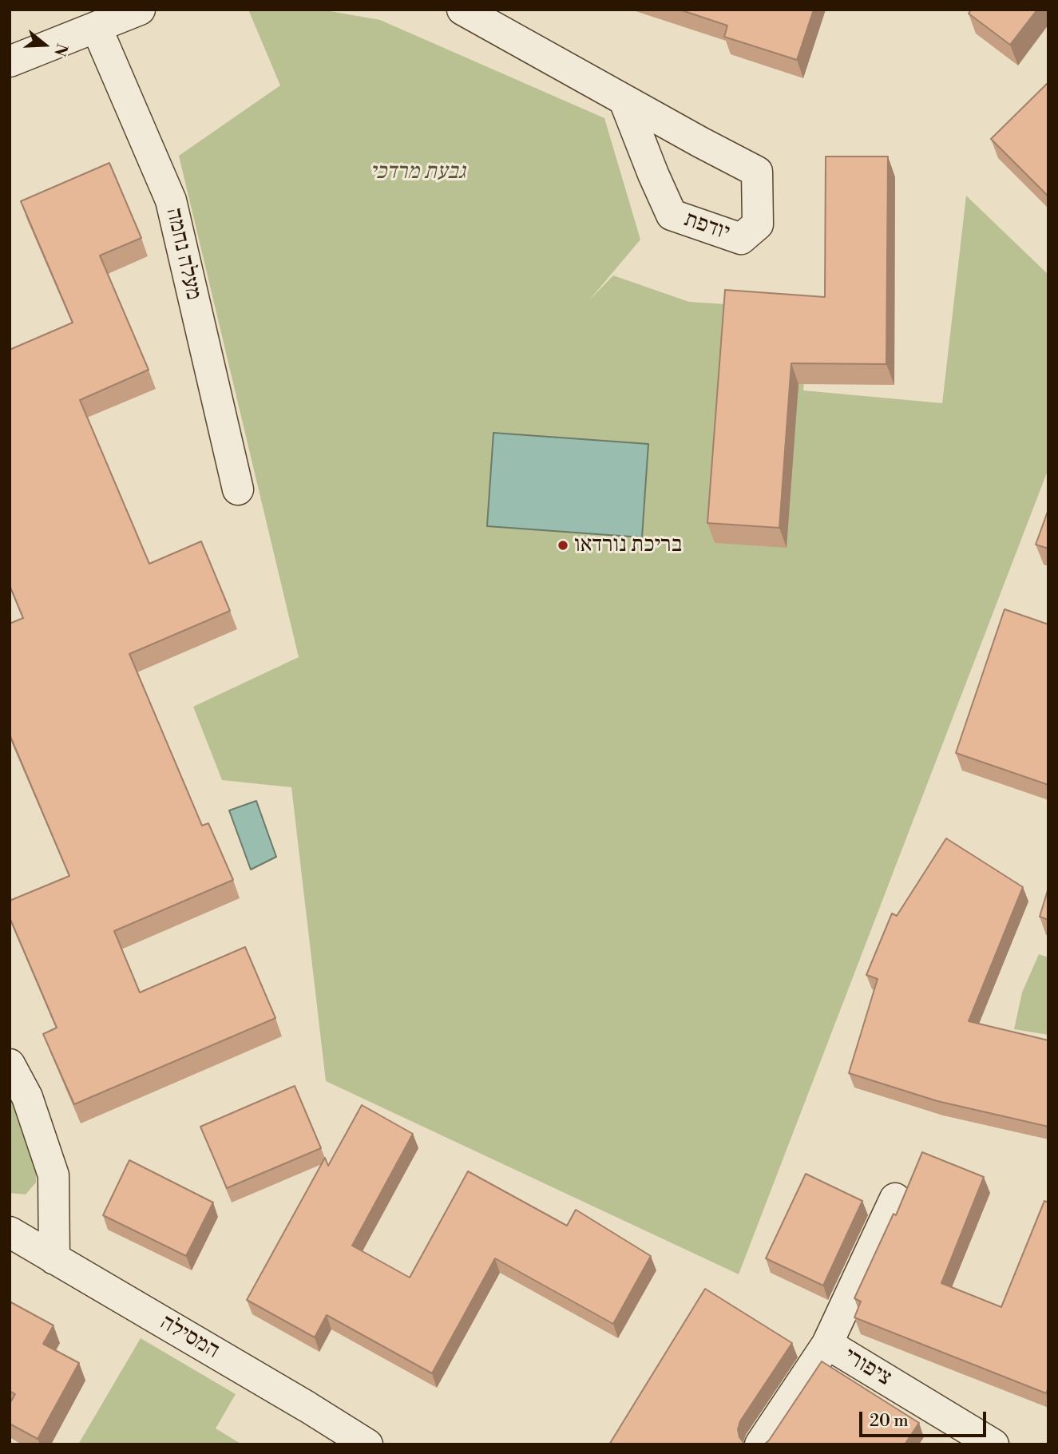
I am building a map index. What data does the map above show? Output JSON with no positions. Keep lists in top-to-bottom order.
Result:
{
  "streets": {
    "street": [
      "יודפת",
      "מעלה נחמה",
      "המסילה",
      "ציפורי"
    ]
  },
  "parks": ["גבעת מרדכי"],
  "places": ["בריכת נורדאו"],
  "scale_bar": "20 m",
  "north": "right"
}
